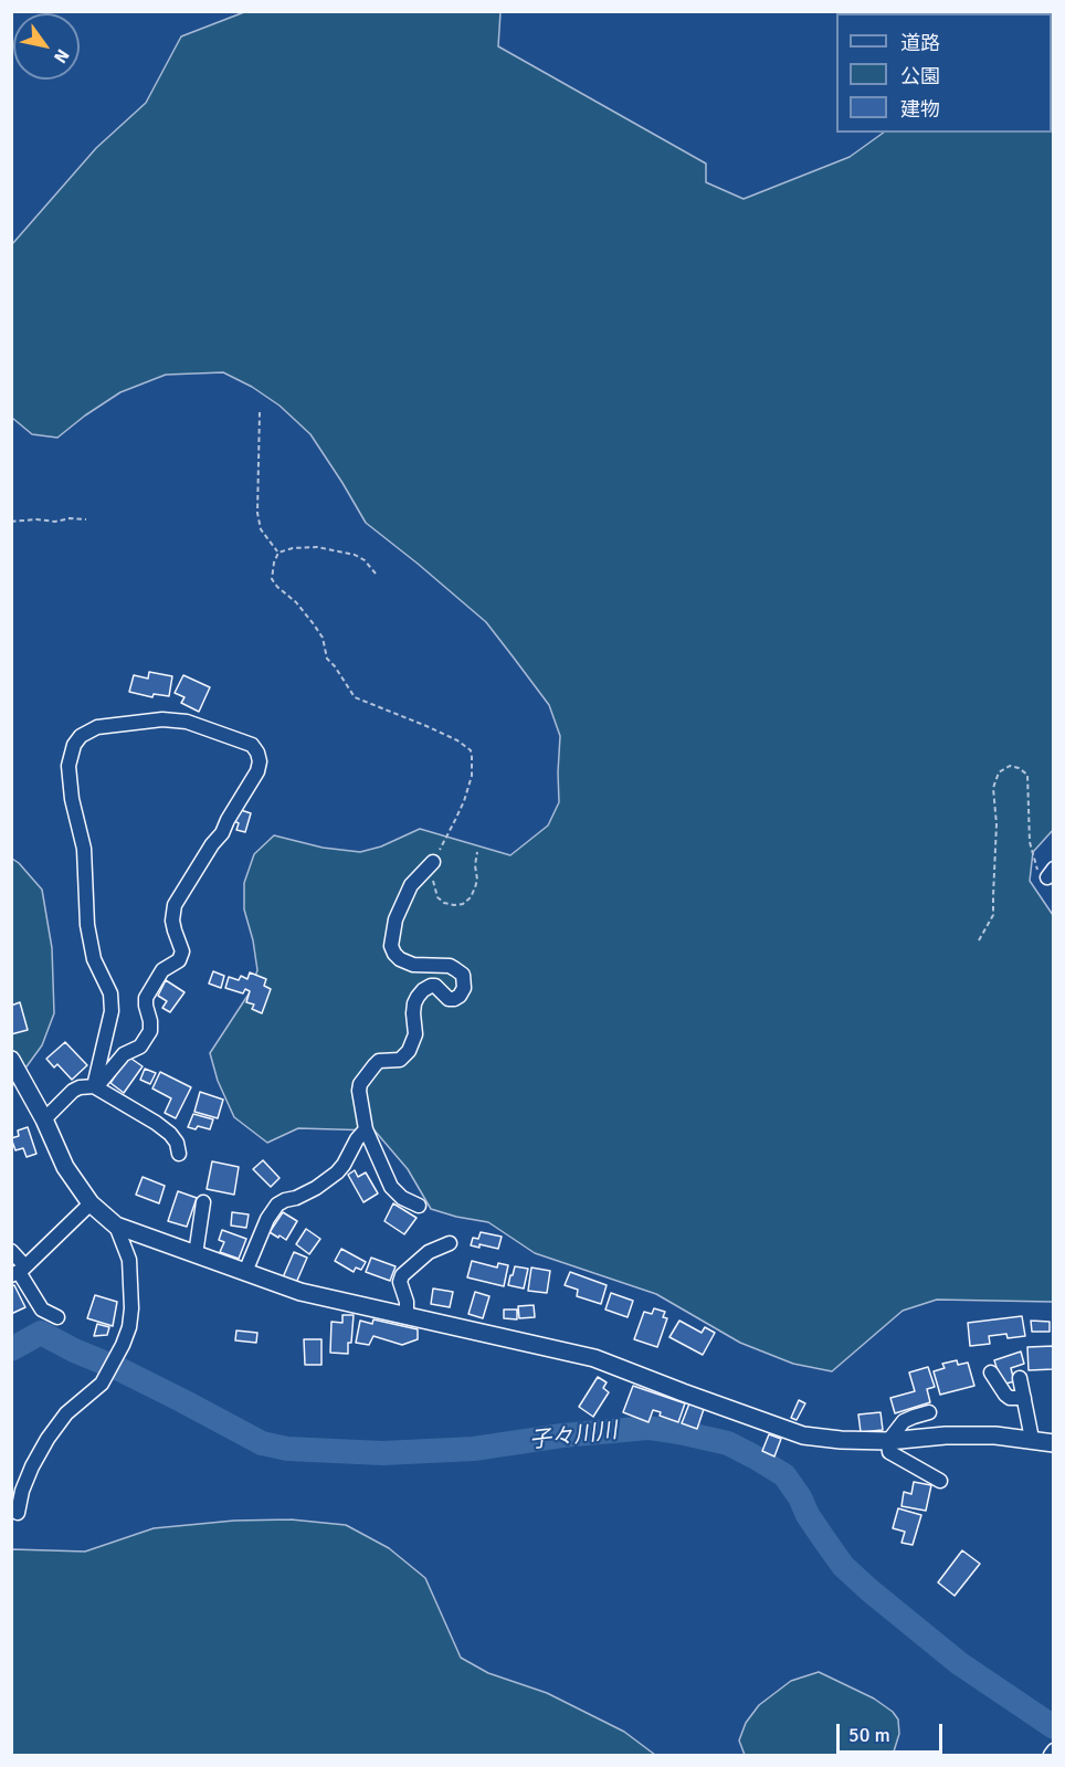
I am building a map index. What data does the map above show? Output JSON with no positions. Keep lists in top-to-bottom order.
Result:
{
  "water": ["子々川川"],
  "legend": ["道路", "公園", "建物"],
  "scale_bar": "50 m",
  "north": "bottom right"
}
